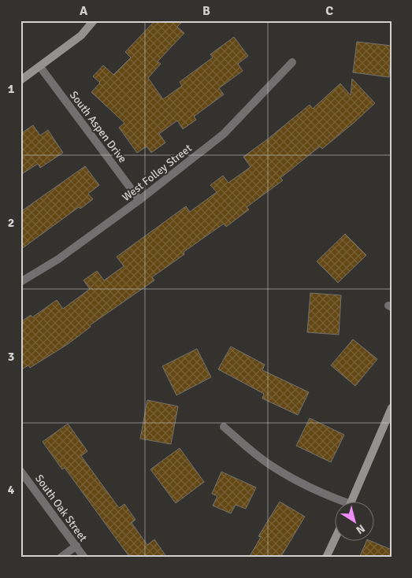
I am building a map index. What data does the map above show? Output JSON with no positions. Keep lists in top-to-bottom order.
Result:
{
  "streets": {
    "street": ["South Aspen Drive", "West Folley Street", "South Oak Street"]
  },
  "crossings": [
    ["South Aspen Drive", "West Folley Street"]
  ],
  "north": "bottom right",
  "grid": {
    "columns": ["A", "B", "C"],
    "rows": [
      "1",
      "2",
      "3",
      "4"
    ]
  }
}
